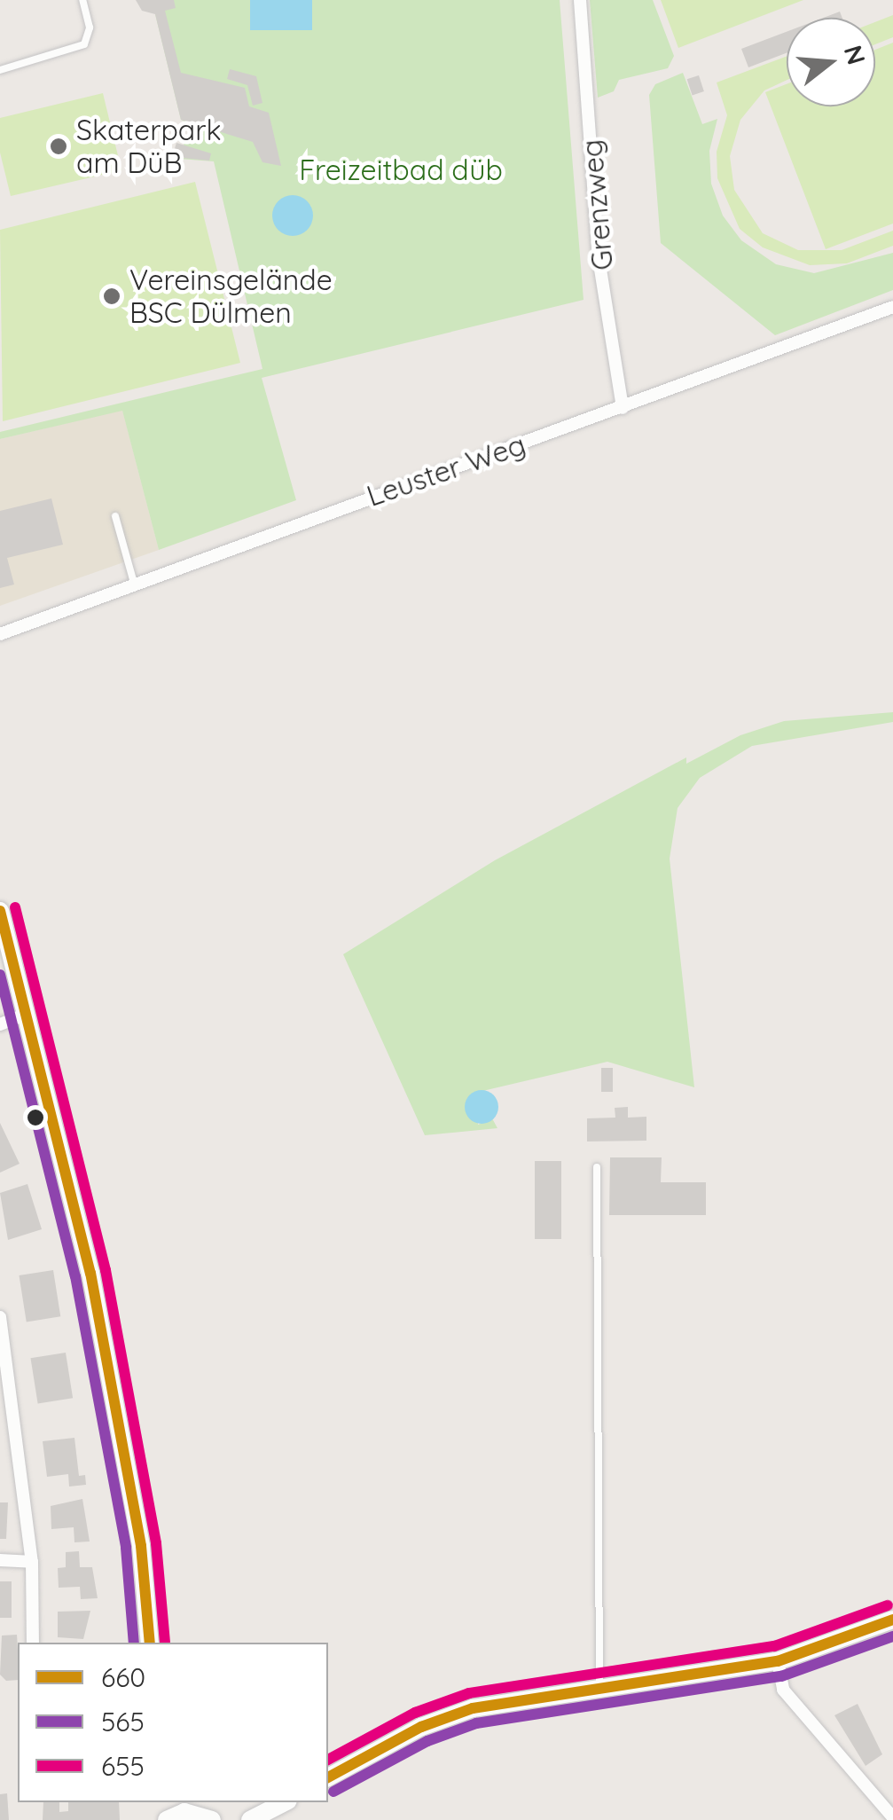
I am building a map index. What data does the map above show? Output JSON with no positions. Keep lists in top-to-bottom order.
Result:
{
  "streets": {
    "street": ["Grenzweg", "Leuster Weg"]
  },
  "crossings": [
    ["Grenzweg", "Leuster Weg"]
  ],
  "parks": ["Freizeitbad düb"],
  "places": ["Skaterpark am DüB", "Vereinsgelände BSC Dülmen"],
  "lines": ["transit line 655", "transit line 660", "transit line 565"],
  "legend": ["660", "565", "655"],
  "north": "right"
}
